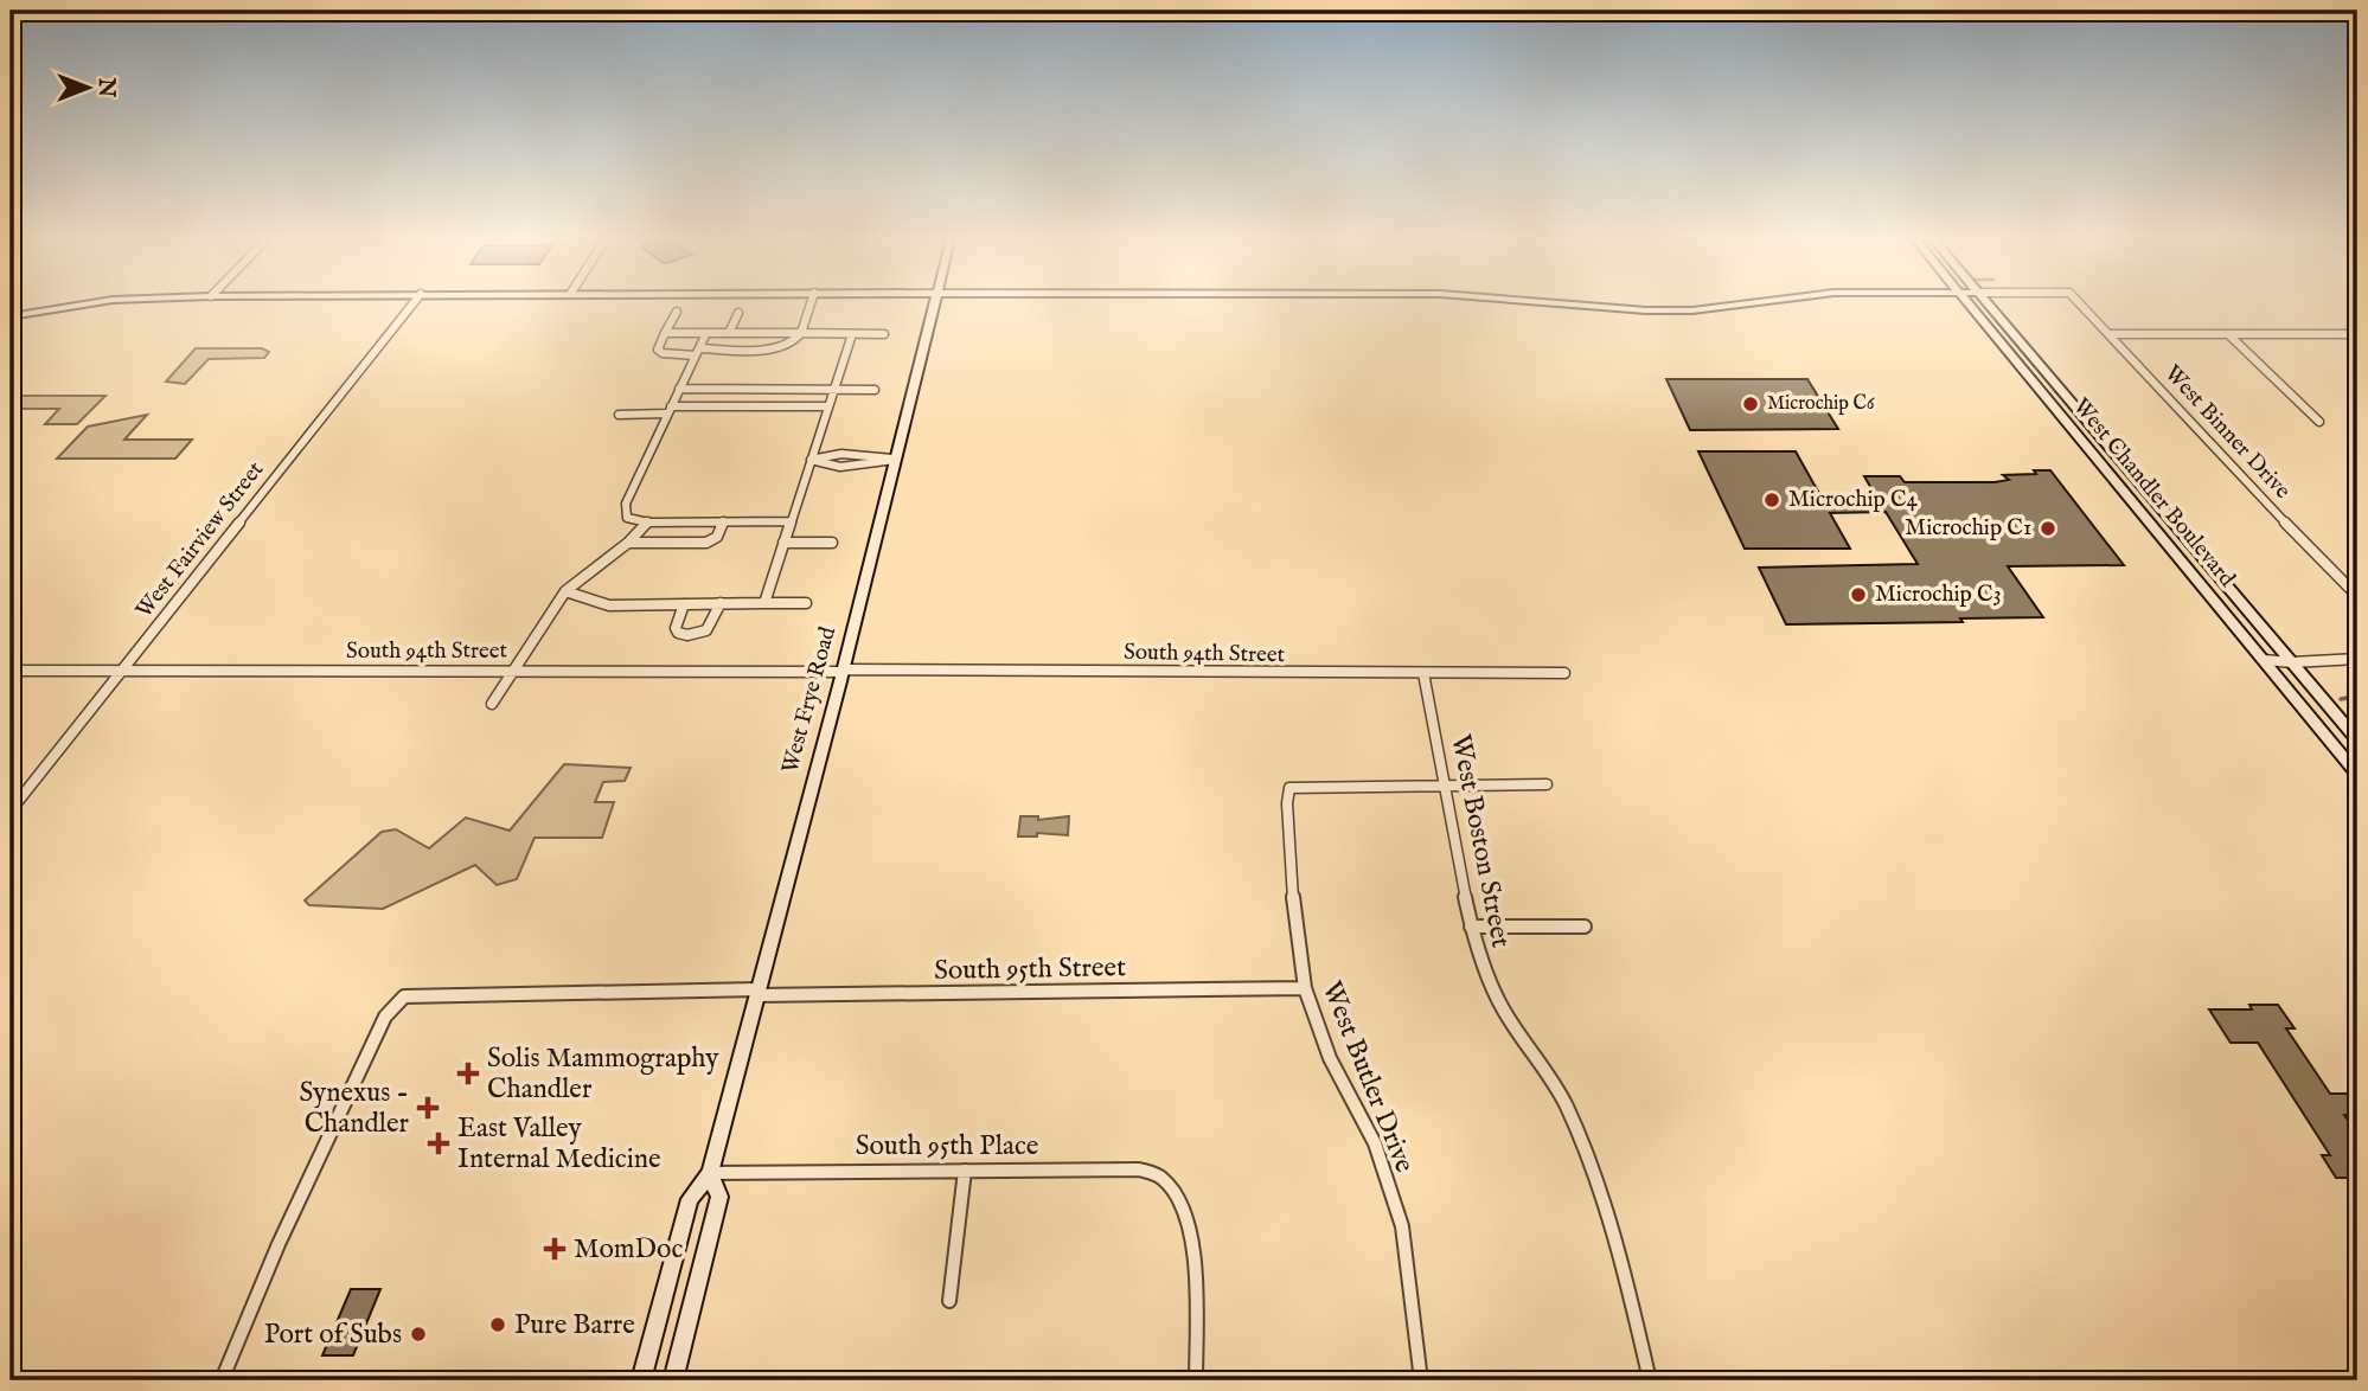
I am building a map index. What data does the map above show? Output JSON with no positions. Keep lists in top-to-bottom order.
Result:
{
  "streets": {
    "street": [
      "West Binner Drive",
      "West Chandler Boulevard",
      "West Fairview Street",
      "South 94th Street",
      "West Frye Road",
      "West Boston Street",
      "South 95th Street",
      "West Butler Drive",
      "South 95th Place"
    ]
  },
  "crossings": [
    ["West Fairview Street", "South 94th Street"],
    ["South 94th Street", "West Frye Road"],
    ["South 94th Street", "West Boston Street"],
    ["West Frye Road", "South 95th Street"],
    ["West Frye Road", "South 95th Place"],
    ["West Boston Street", "West Butler Drive"],
    ["South 95th Street", "West Butler Drive"]
  ],
  "places": {
    "other": [
      "Microchip C6",
      "Microchip C4",
      "Microchip C1",
      "Microchip C3",
      "Pure Barre",
      "Port of Subs"
    ],
    "health": [
      "Solis Mammography Chandler",
      "Synexus - Chandler",
      "East Valley Internal Medicine",
      "MomDoc"
    ]
  },
  "north": "right"
}
